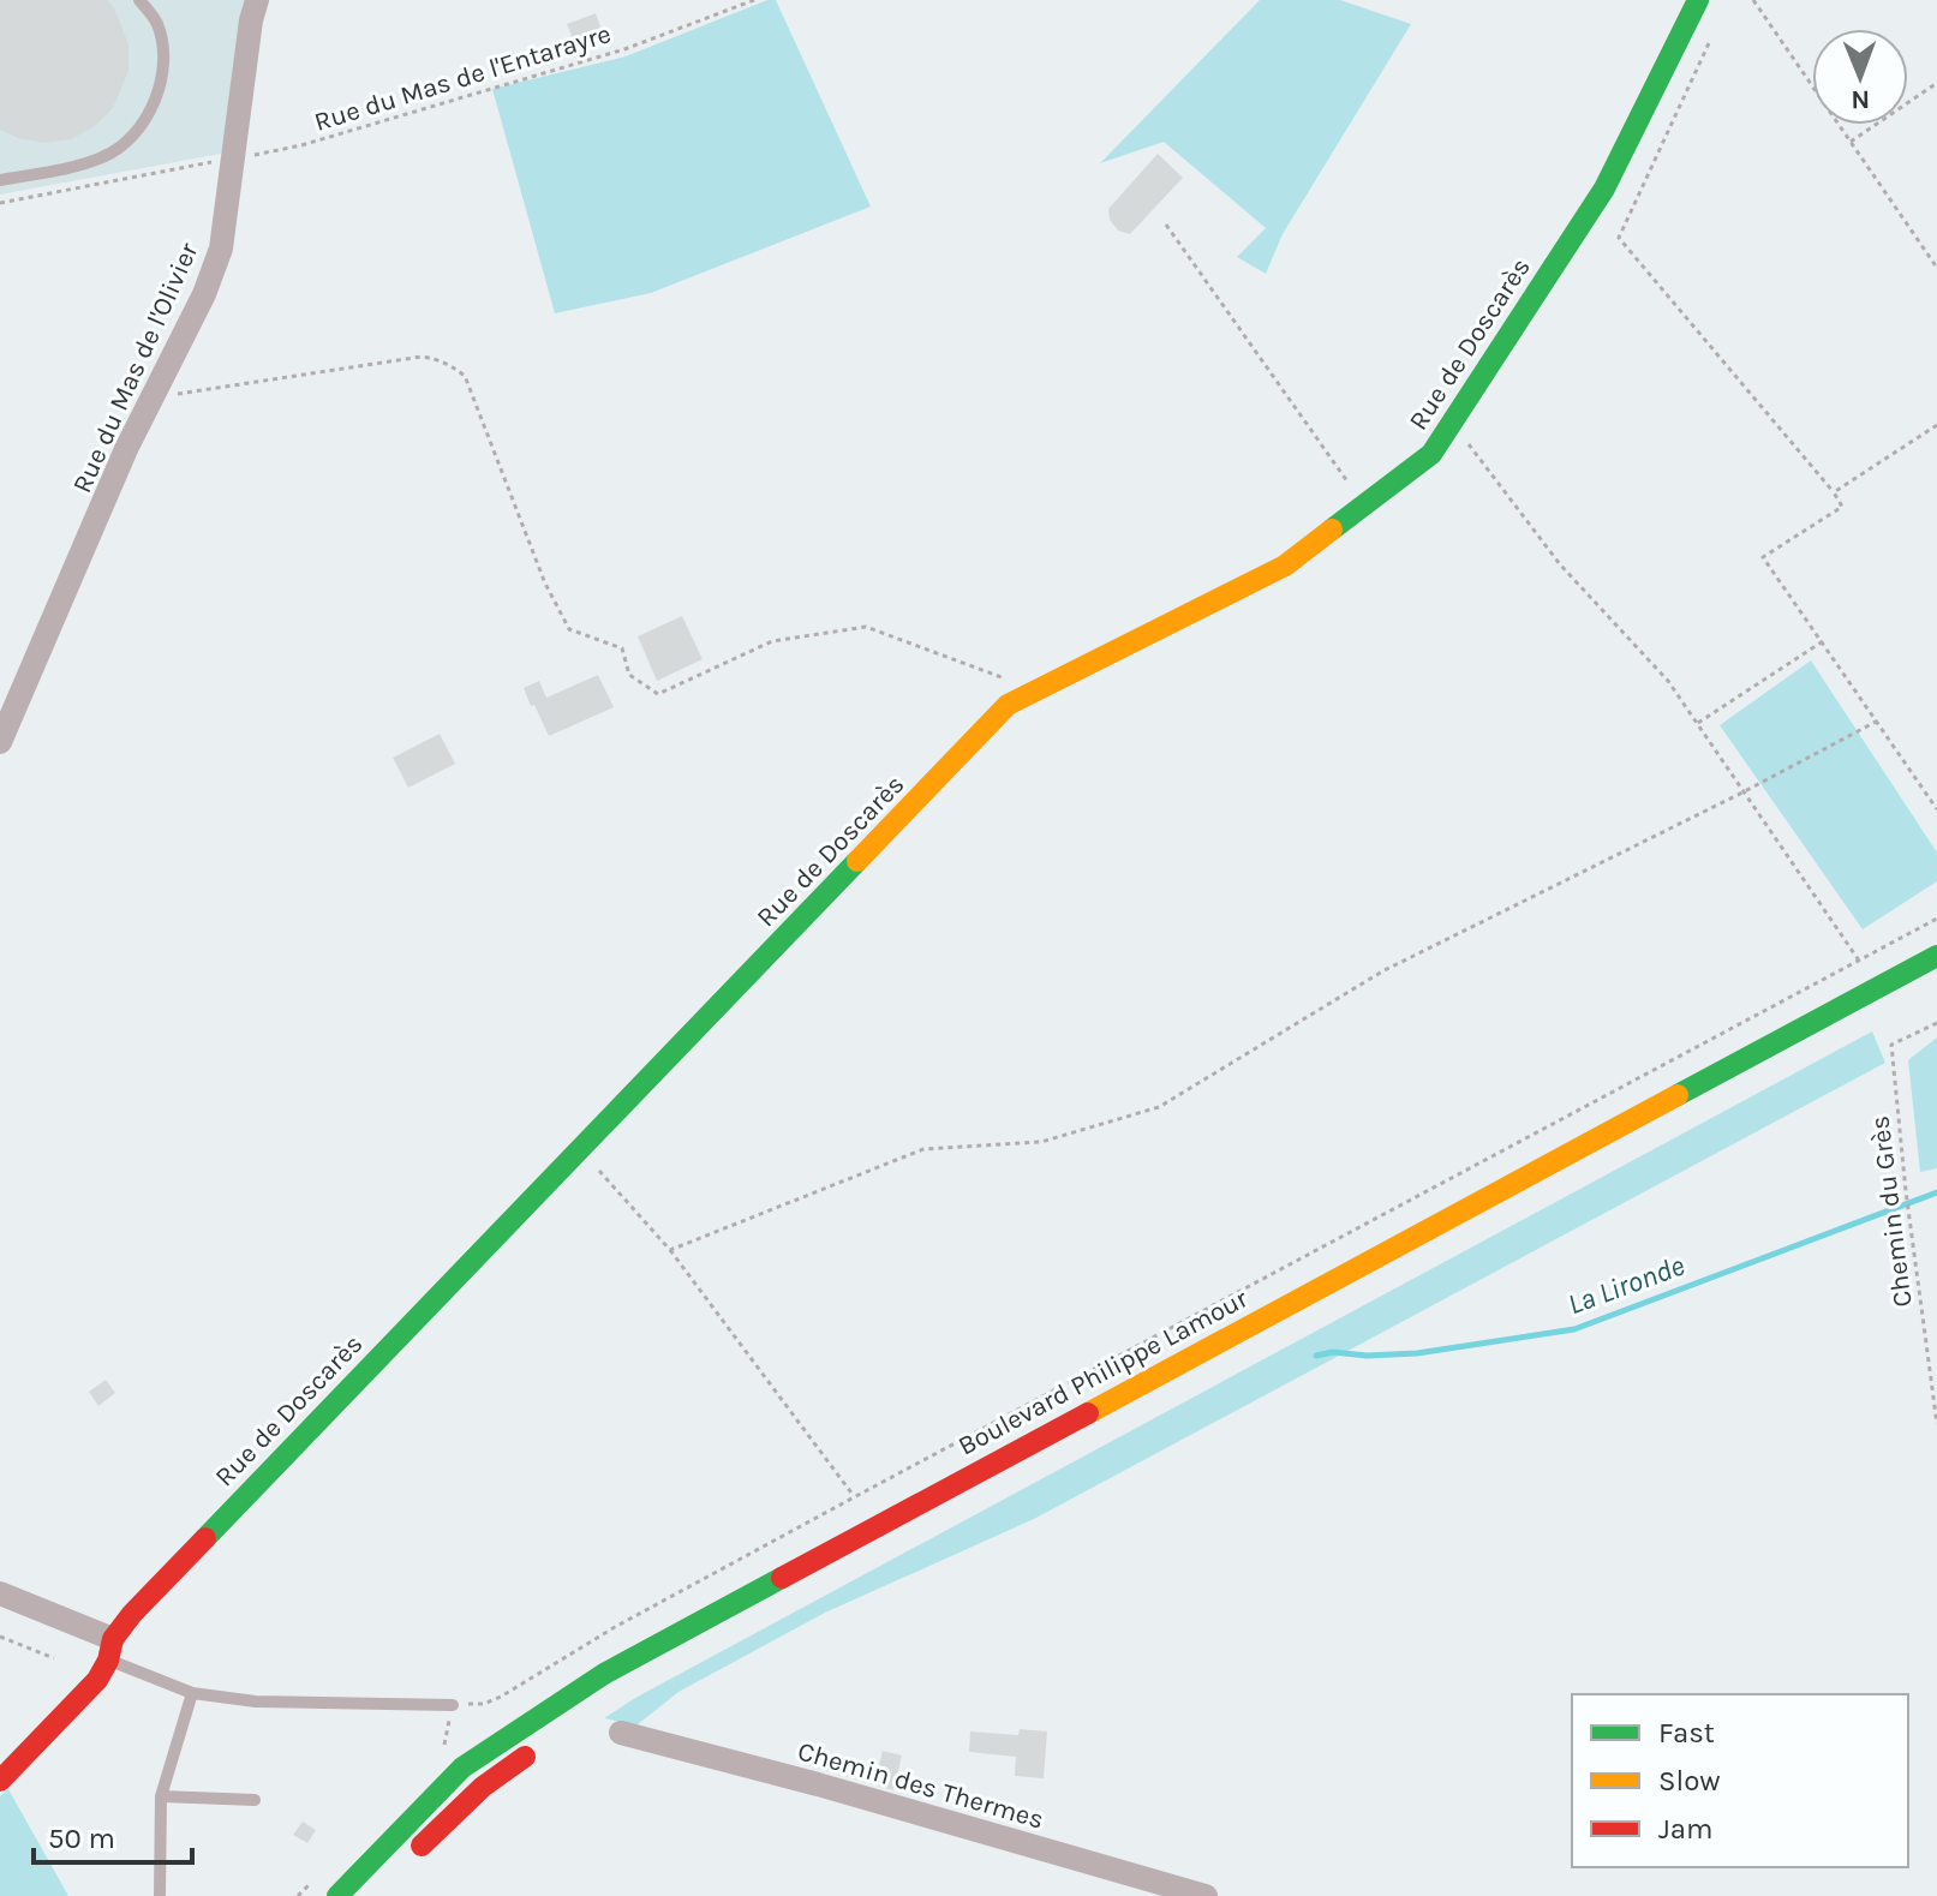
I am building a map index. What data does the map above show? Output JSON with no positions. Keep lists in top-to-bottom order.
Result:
{
  "streets": {
    "main road": ["Rue de Doscarès", "Boulevard Philippe Lamour"],
    "street": ["Rue du Mas de l'Olivier", "Chemin des Thermes"],
    "path": ["Rue du Mas de l'Entarayre", "Chemin du Grès"]
  },
  "crossings": [
    ["Rue du Mas de l'Entarayre", "Rue du Mas de l'Olivier"]
  ],
  "water": ["La Lironde"],
  "legend": ["Fast", "Slow", "Jam"],
  "scale_bar": "50 m",
  "north": "bottom"
}
